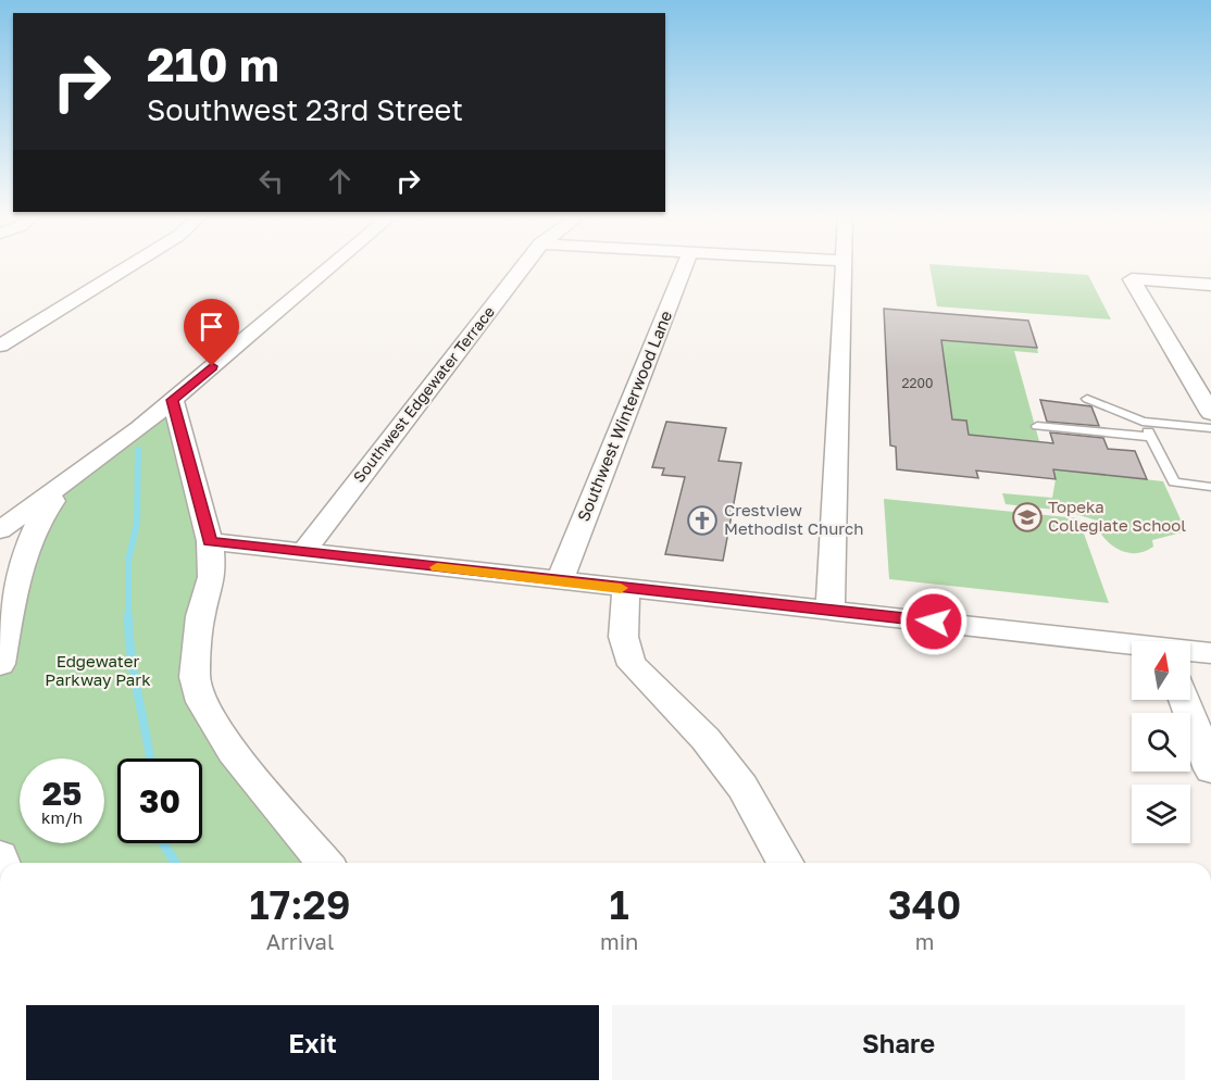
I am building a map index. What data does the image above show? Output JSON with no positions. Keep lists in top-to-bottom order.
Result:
{
  "streets": {
    "street": ["Southwest Edgewater Terrace", "Southwest Winterwood Lane"]
  },
  "parks": ["Edgewater Parkway Park"],
  "places": {
    "school or university": ["Topeka Collegiate School"],
    "church": ["Crestview Methodist Church"]
  },
  "house_numbers": ["2200"],
  "north": "top",
  "page": {
    "turn": ["210 m", "Southwest 23rd Street"],
    "speed": "25 km/h",
    "limit": "30",
    "eta": [
      "17:29",
      "Arrival",
      "1",
      "min",
      "340",
      "m"
    ],
    "buttons": ["Exit", "Share"]
  }
}
